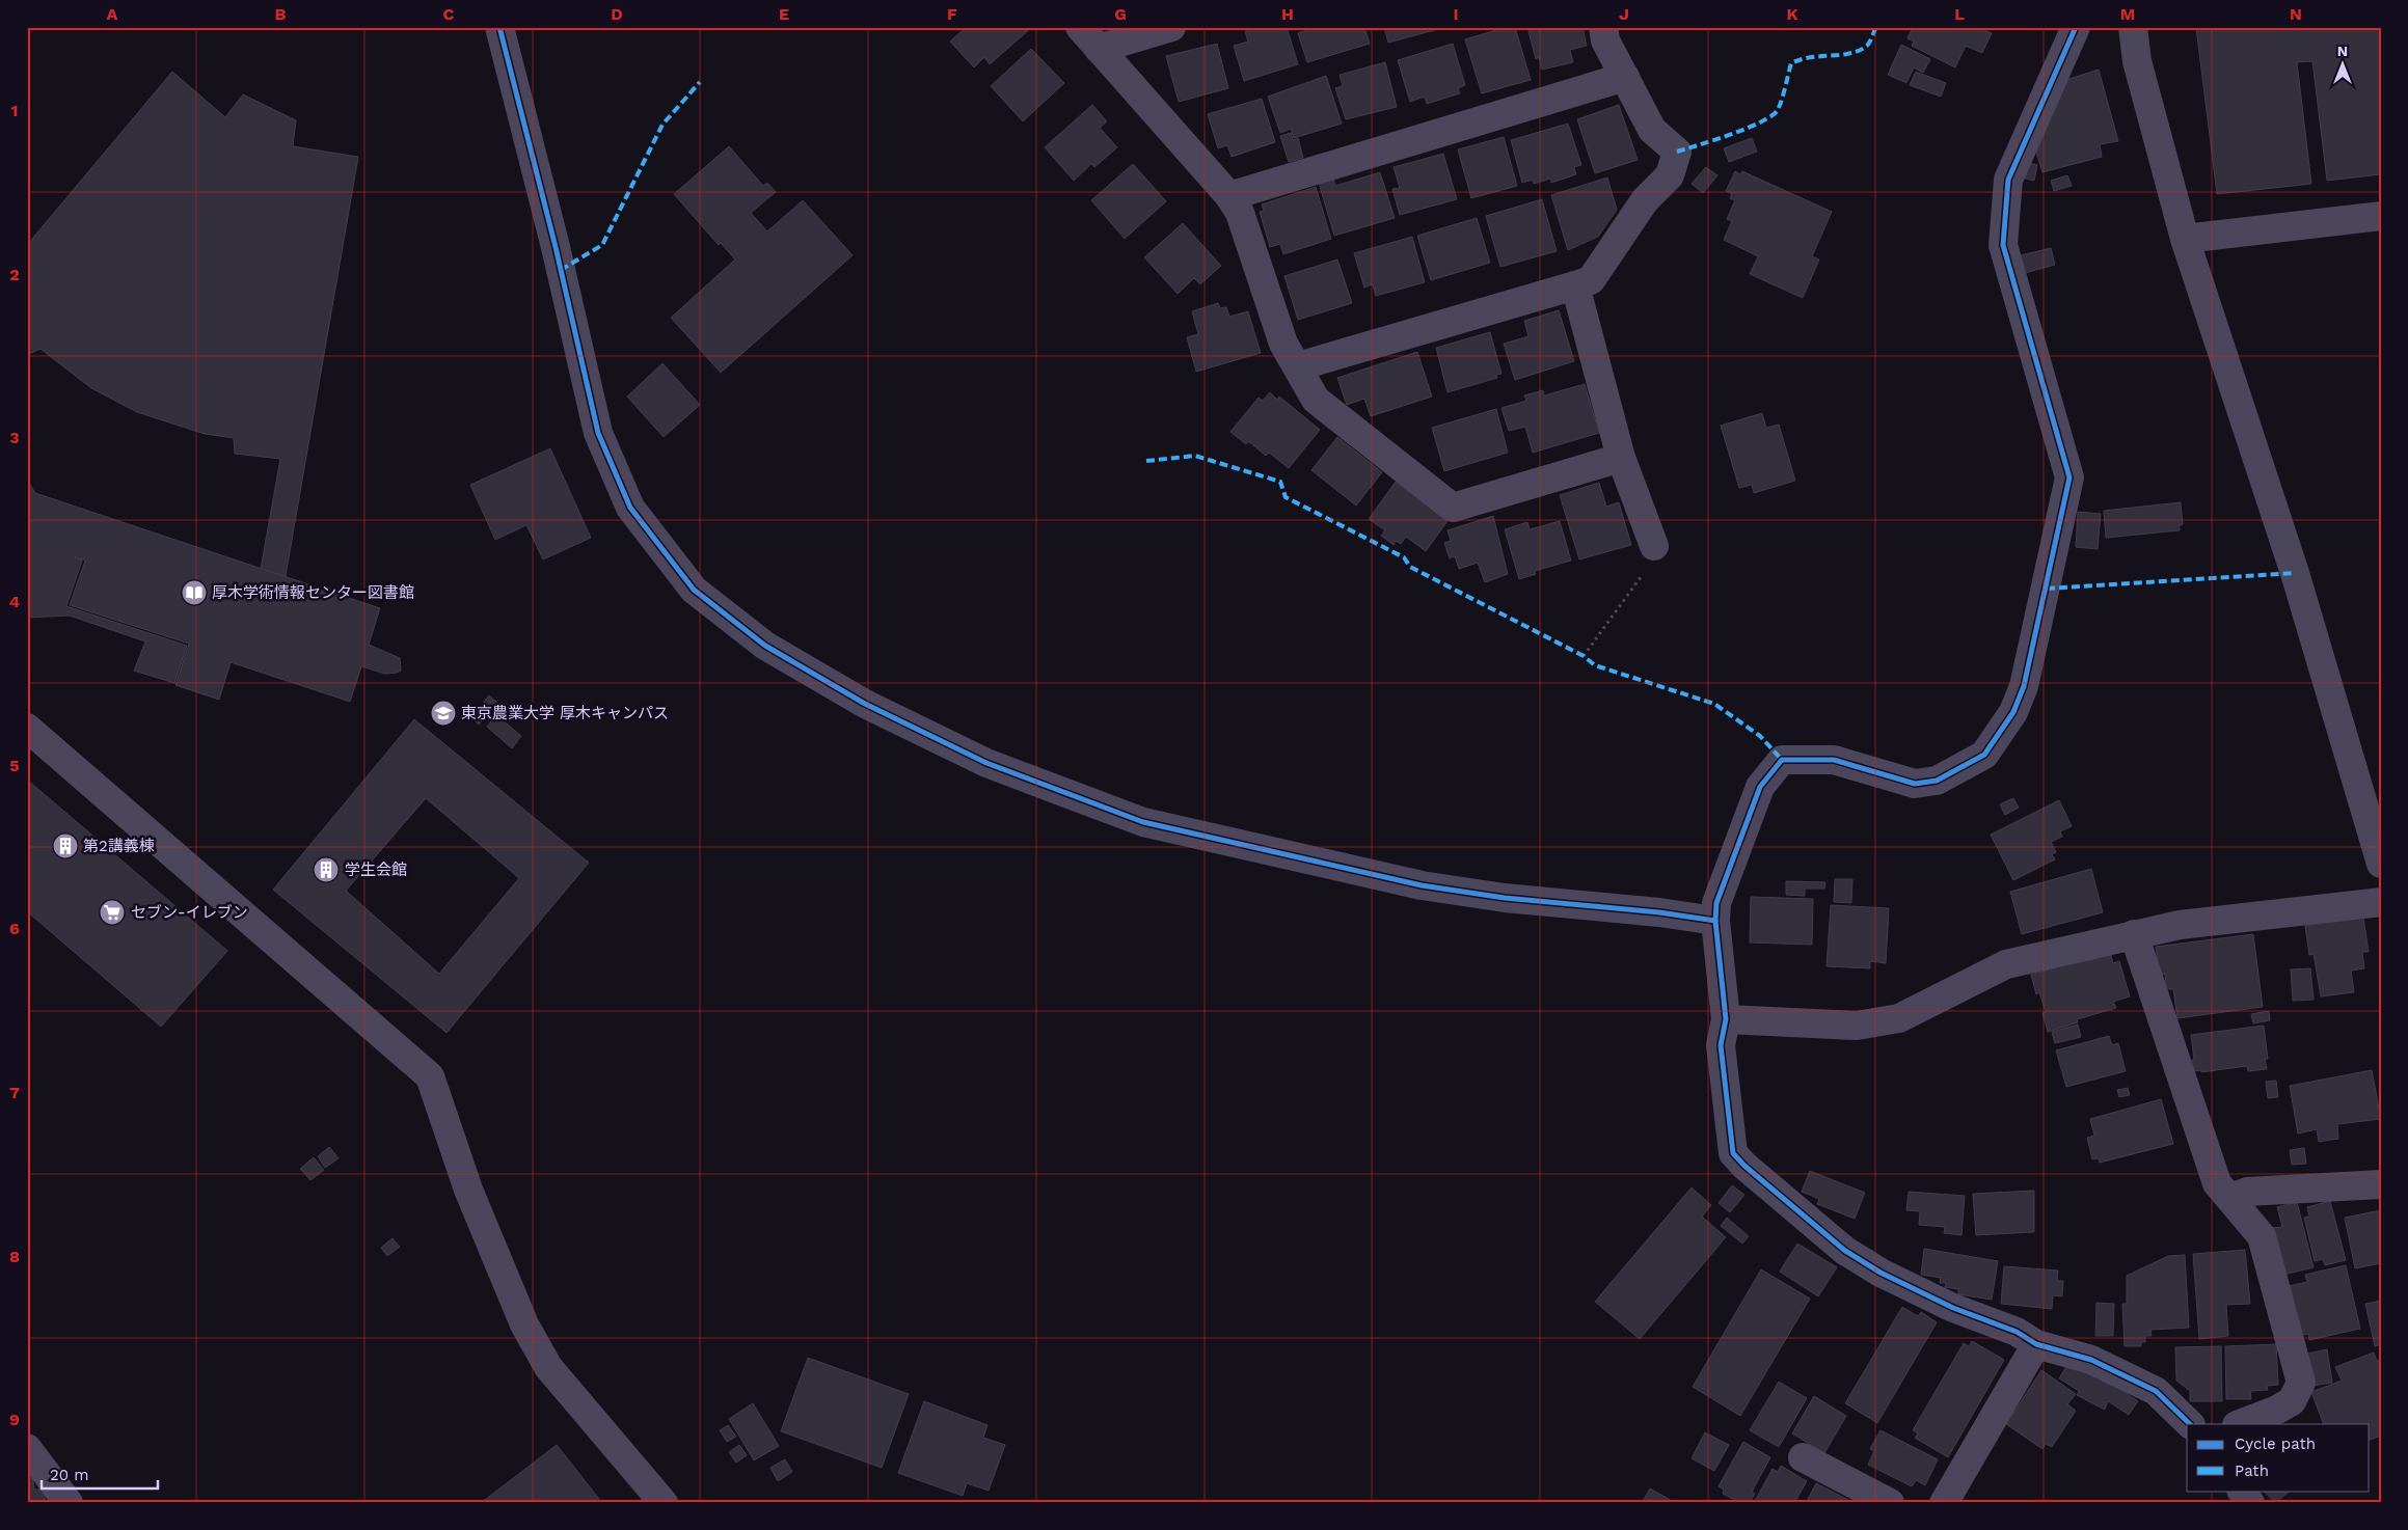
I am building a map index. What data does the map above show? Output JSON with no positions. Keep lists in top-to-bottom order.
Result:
{
  "places": {
    "library": ["厚木学術情報センター図書館"],
    "school or university": ["東京農業大学 厚木キャンパス"],
    "building": ["第2講義棟", "学生会館"],
    "supermarket": ["セブン-イレブン"]
  },
  "legend": ["Cycle path", "Path"],
  "scale_bar": "20 m",
  "north": "top",
  "grid": {
    "columns": [
      "A",
      "B",
      "C",
      "D",
      "E",
      "F",
      "G",
      "H",
      "I",
      "J",
      "K",
      "L",
      "M",
      "N"
    ],
    "rows": [
      "1",
      "2",
      "3",
      "4",
      "5",
      "6",
      "7",
      "8",
      "9"
    ]
  }
}
